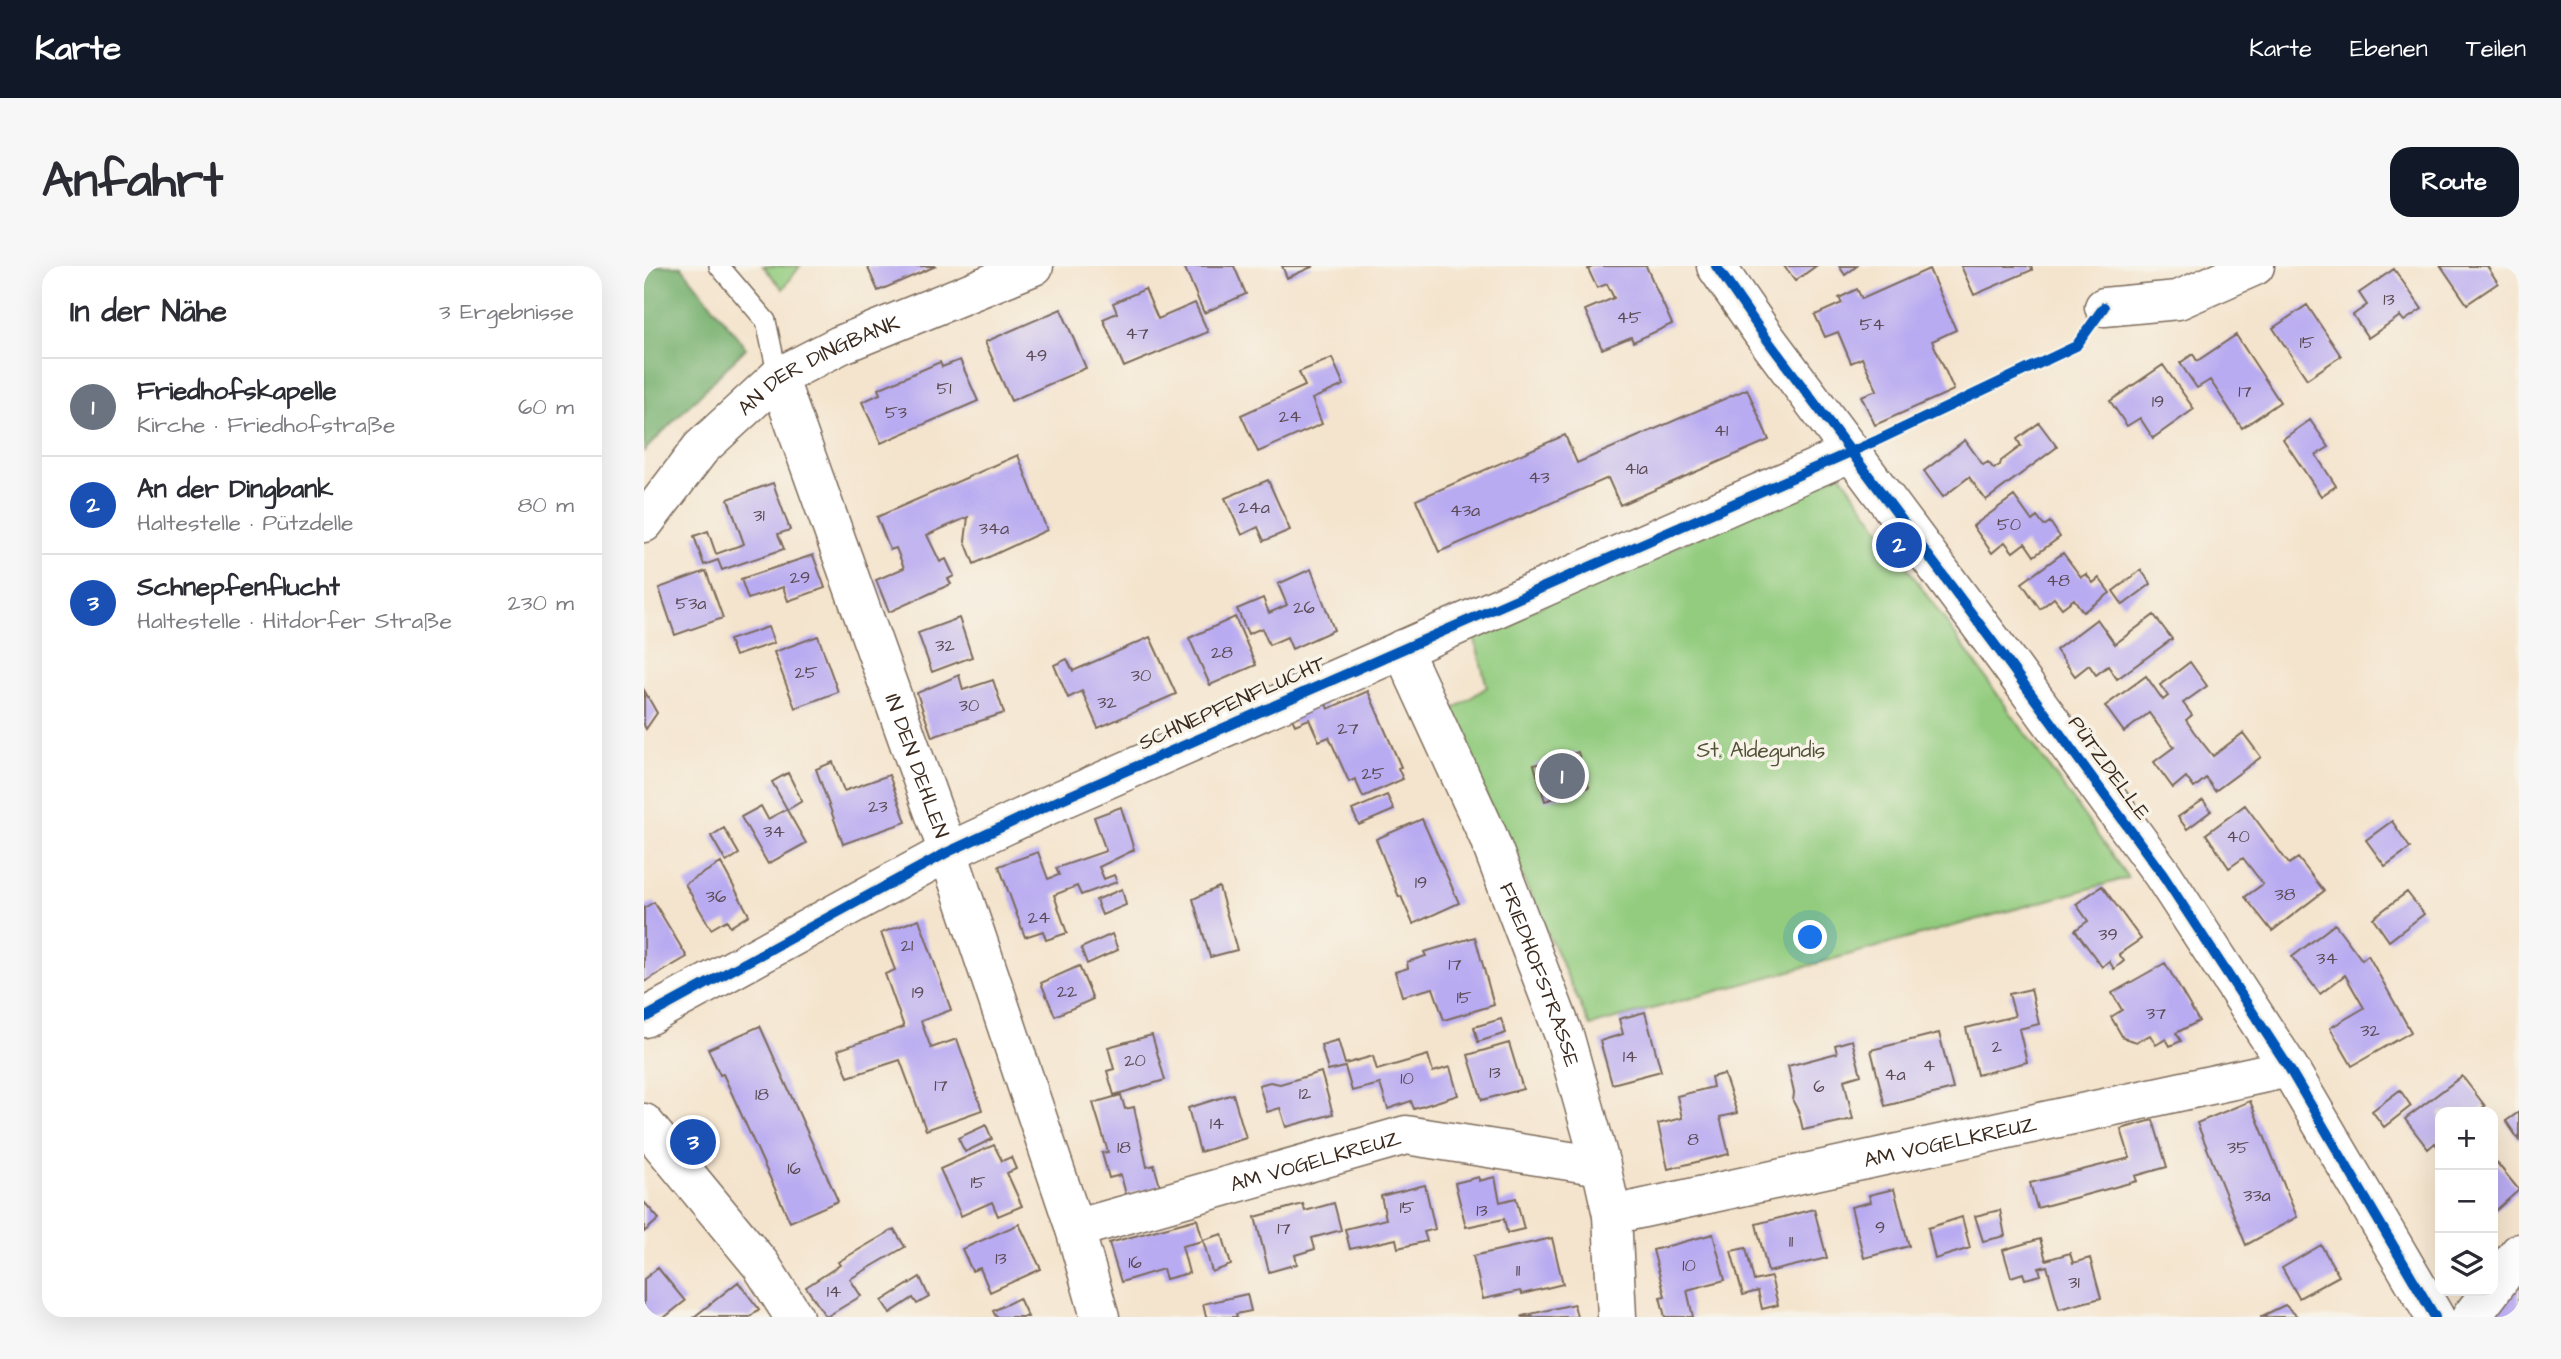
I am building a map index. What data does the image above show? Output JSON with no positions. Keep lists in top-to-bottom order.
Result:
{
  "streets": {
    "street": [
      "AN DER DINGBANK",
      "SCHNEPFENFLUCHT",
      "IN DEN DEHLEN",
      "PÜTZDELLE",
      "FRIEDHOFSTRASSE",
      "AM VOGELKREUZ"
    ]
  },
  "crossings": [
    ["AN DER DINGBANK", "IN DEN DEHLEN"],
    ["SCHNEPFENFLUCHT", "IN DEN DEHLEN"],
    ["SCHNEPFENFLUCHT", "PÜTZDELLE"],
    ["SCHNEPFENFLUCHT", "FRIEDHOFSTRASSE"],
    ["IN DEN DEHLEN", "AM VOGELKREUZ"],
    ["PÜTZDELLE", "AM VOGELKREUZ"],
    ["FRIEDHOFSTRASSE", "AM VOGELKREUZ"]
  ],
  "parks": ["St. Aldegundis"],
  "house_numbers": [
    "13",
    "45",
    "54",
    "47",
    "15",
    "49",
    "51",
    "17",
    "19",
    "53",
    "24",
    "41",
    "41a",
    "43",
    "24a",
    "43a",
    "31",
    "50",
    "34a",
    "29",
    "48",
    "53a",
    "26",
    "32",
    "28",
    "25",
    "30",
    "32",
    "30",
    "27",
    "25",
    "23",
    "34",
    "40",
    "19",
    "38",
    "36",
    "24",
    "39",
    "21",
    "34",
    "17",
    "22",
    "19",
    "15",
    "37",
    "32",
    "2",
    "14",
    "20",
    "4",
    "13",
    "4a",
    "10",
    "17",
    "6",
    "12",
    "18",
    "14",
    "8",
    "18",
    "35",
    "16",
    "15",
    "33a",
    "15",
    "13",
    "9",
    "17",
    "11",
    "13",
    "16",
    "10",
    "11",
    "31",
    "14"
  ],
  "page": {
    "header": "Karte",
    "nav": ["Karte", "Ebenen", "Teilen"],
    "buttons": "Route",
    "title": "Anfahrt",
    "heading": ["In der Nähe", "3 Ergebnisse"],
    "list": [
      {
        "mark": "1",
        "name": "Friedhofskapelle",
        "note": "Kirche · Friedhofstraße",
        "value": "60 m"
      },
      {
        "mark": "2",
        "name": "An der Dingbank",
        "note": "Haltestelle · Pützdelle",
        "value": "80 m"
      },
      {
        "mark": "3",
        "name": "Schnepfenflucht",
        "note": "Haltestelle · Hitdorfer Straße",
        "value": "230 m"
      }
    ],
    "pins": ["2", "1", "3"],
    "map_buttons": ["+", "−"]
  }
}
